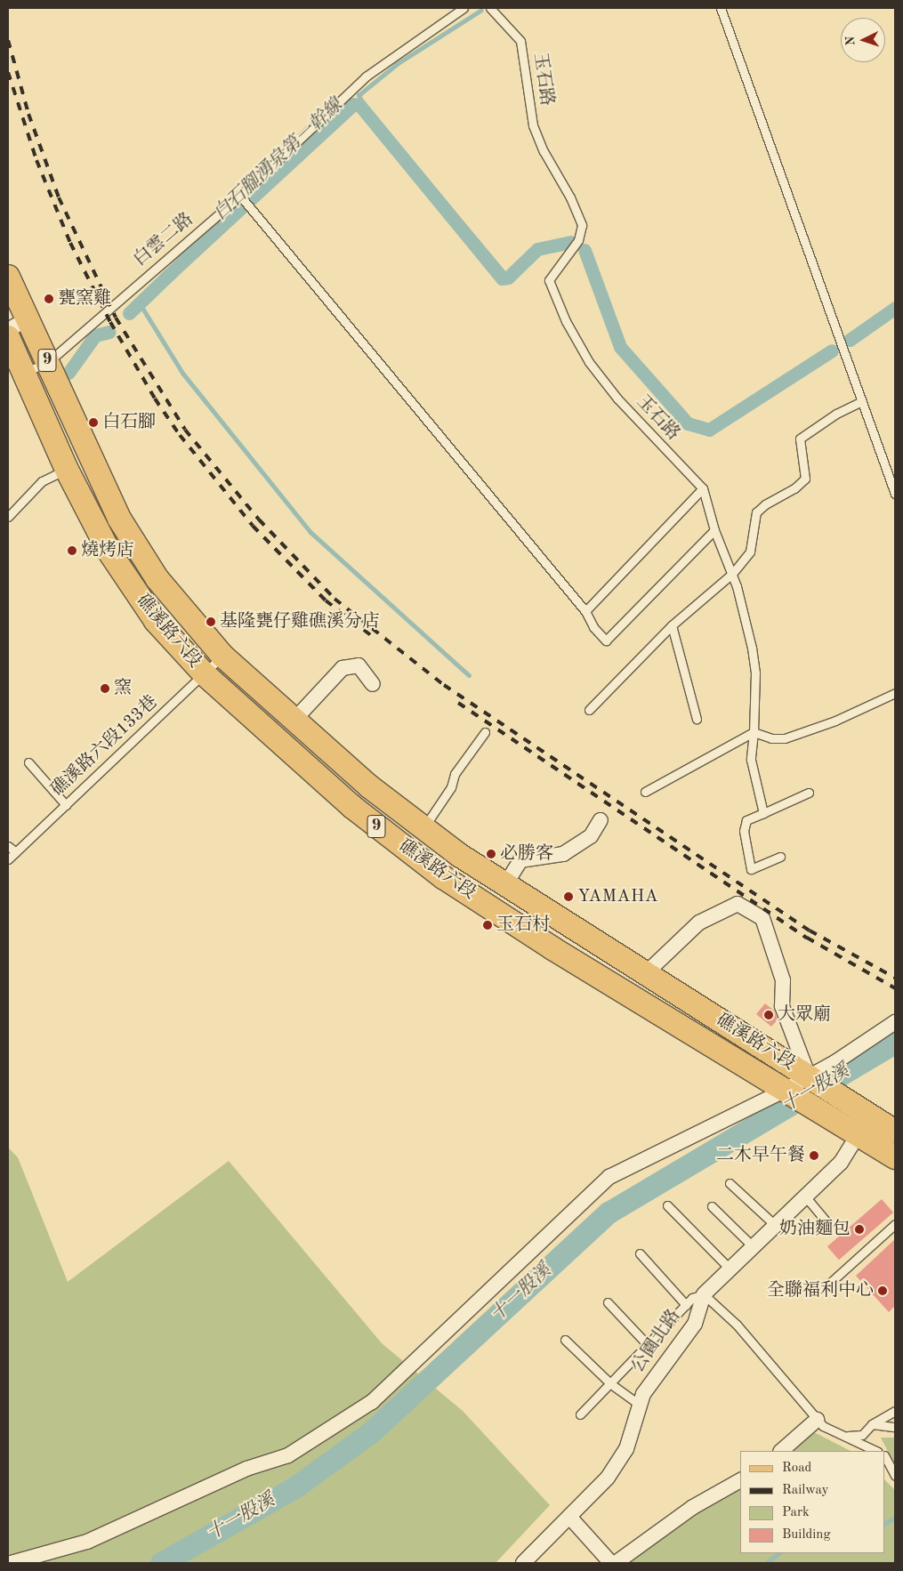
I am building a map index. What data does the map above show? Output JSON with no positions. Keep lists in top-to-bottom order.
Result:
{
  "streets": {
    "main road": ["9", "礁溪路六段"],
    "street": ["公園北路"],
    "lane": ["玉石路", "白雲二路", "礁溪路六段133巷"]
  },
  "crossings": [
    ["白雲二路", "9"],
    ["白雲二路", "礁溪路六段"],
    ["9", "礁溪路六段"],
    ["礁溪路六段", "礁溪路六段133巷"],
    ["礁溪路六段", "公園北路"]
  ],
  "water": ["白石腳湧泉第一幹線", "十一股溪"],
  "places": [
    "甕窯雞",
    "白石腳",
    "燒烤店",
    "基隆甕仔雞礁溪分店",
    "窯",
    "必勝客",
    "YAMAHA",
    "玉石村",
    "大眾廟",
    "二木早午餐",
    "奶油麵包",
    "全聯福利中心"
  ],
  "legend": [
    "Road",
    "Railway",
    "Park",
    "Building"
  ],
  "north": "left"
}
